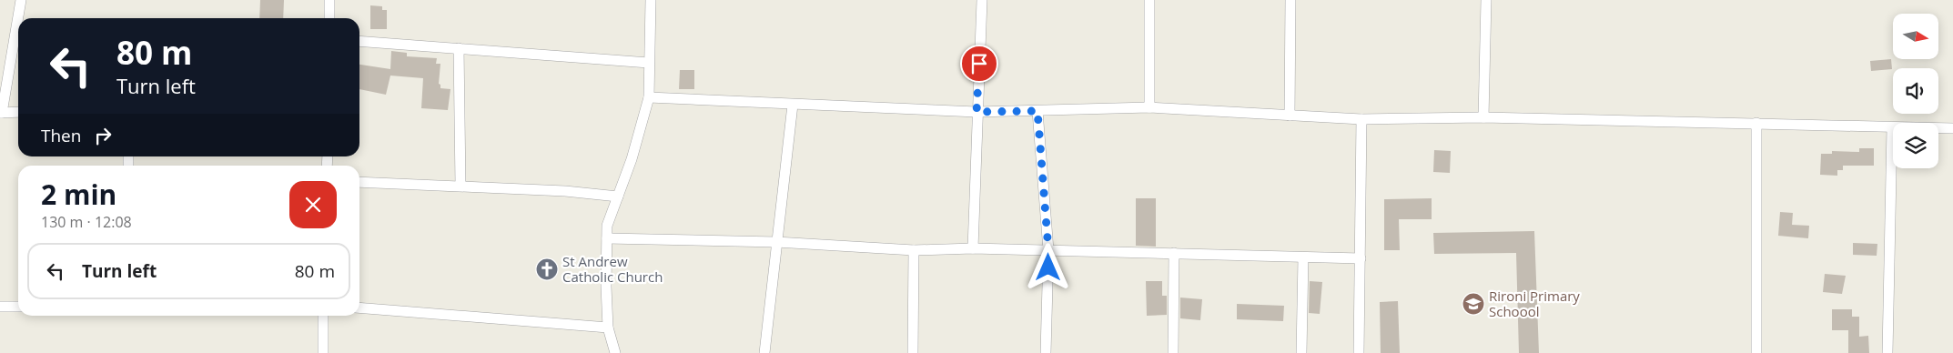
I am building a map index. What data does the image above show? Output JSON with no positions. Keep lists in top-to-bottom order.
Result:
{
  "places": {
    "church": ["St Andrew Catholic Church"],
    "school or university": ["Rironi Primary Schoool"]
  },
  "north": "right",
  "page": {
    "turn": ["80 m", "Turn left"],
    "then": "Then",
    "heading": ["2 min", "130 m · 12:08"],
    "list": [
      {
        "name": "Turn left",
        "value": "80 m"
      }
    ]
  }
}
